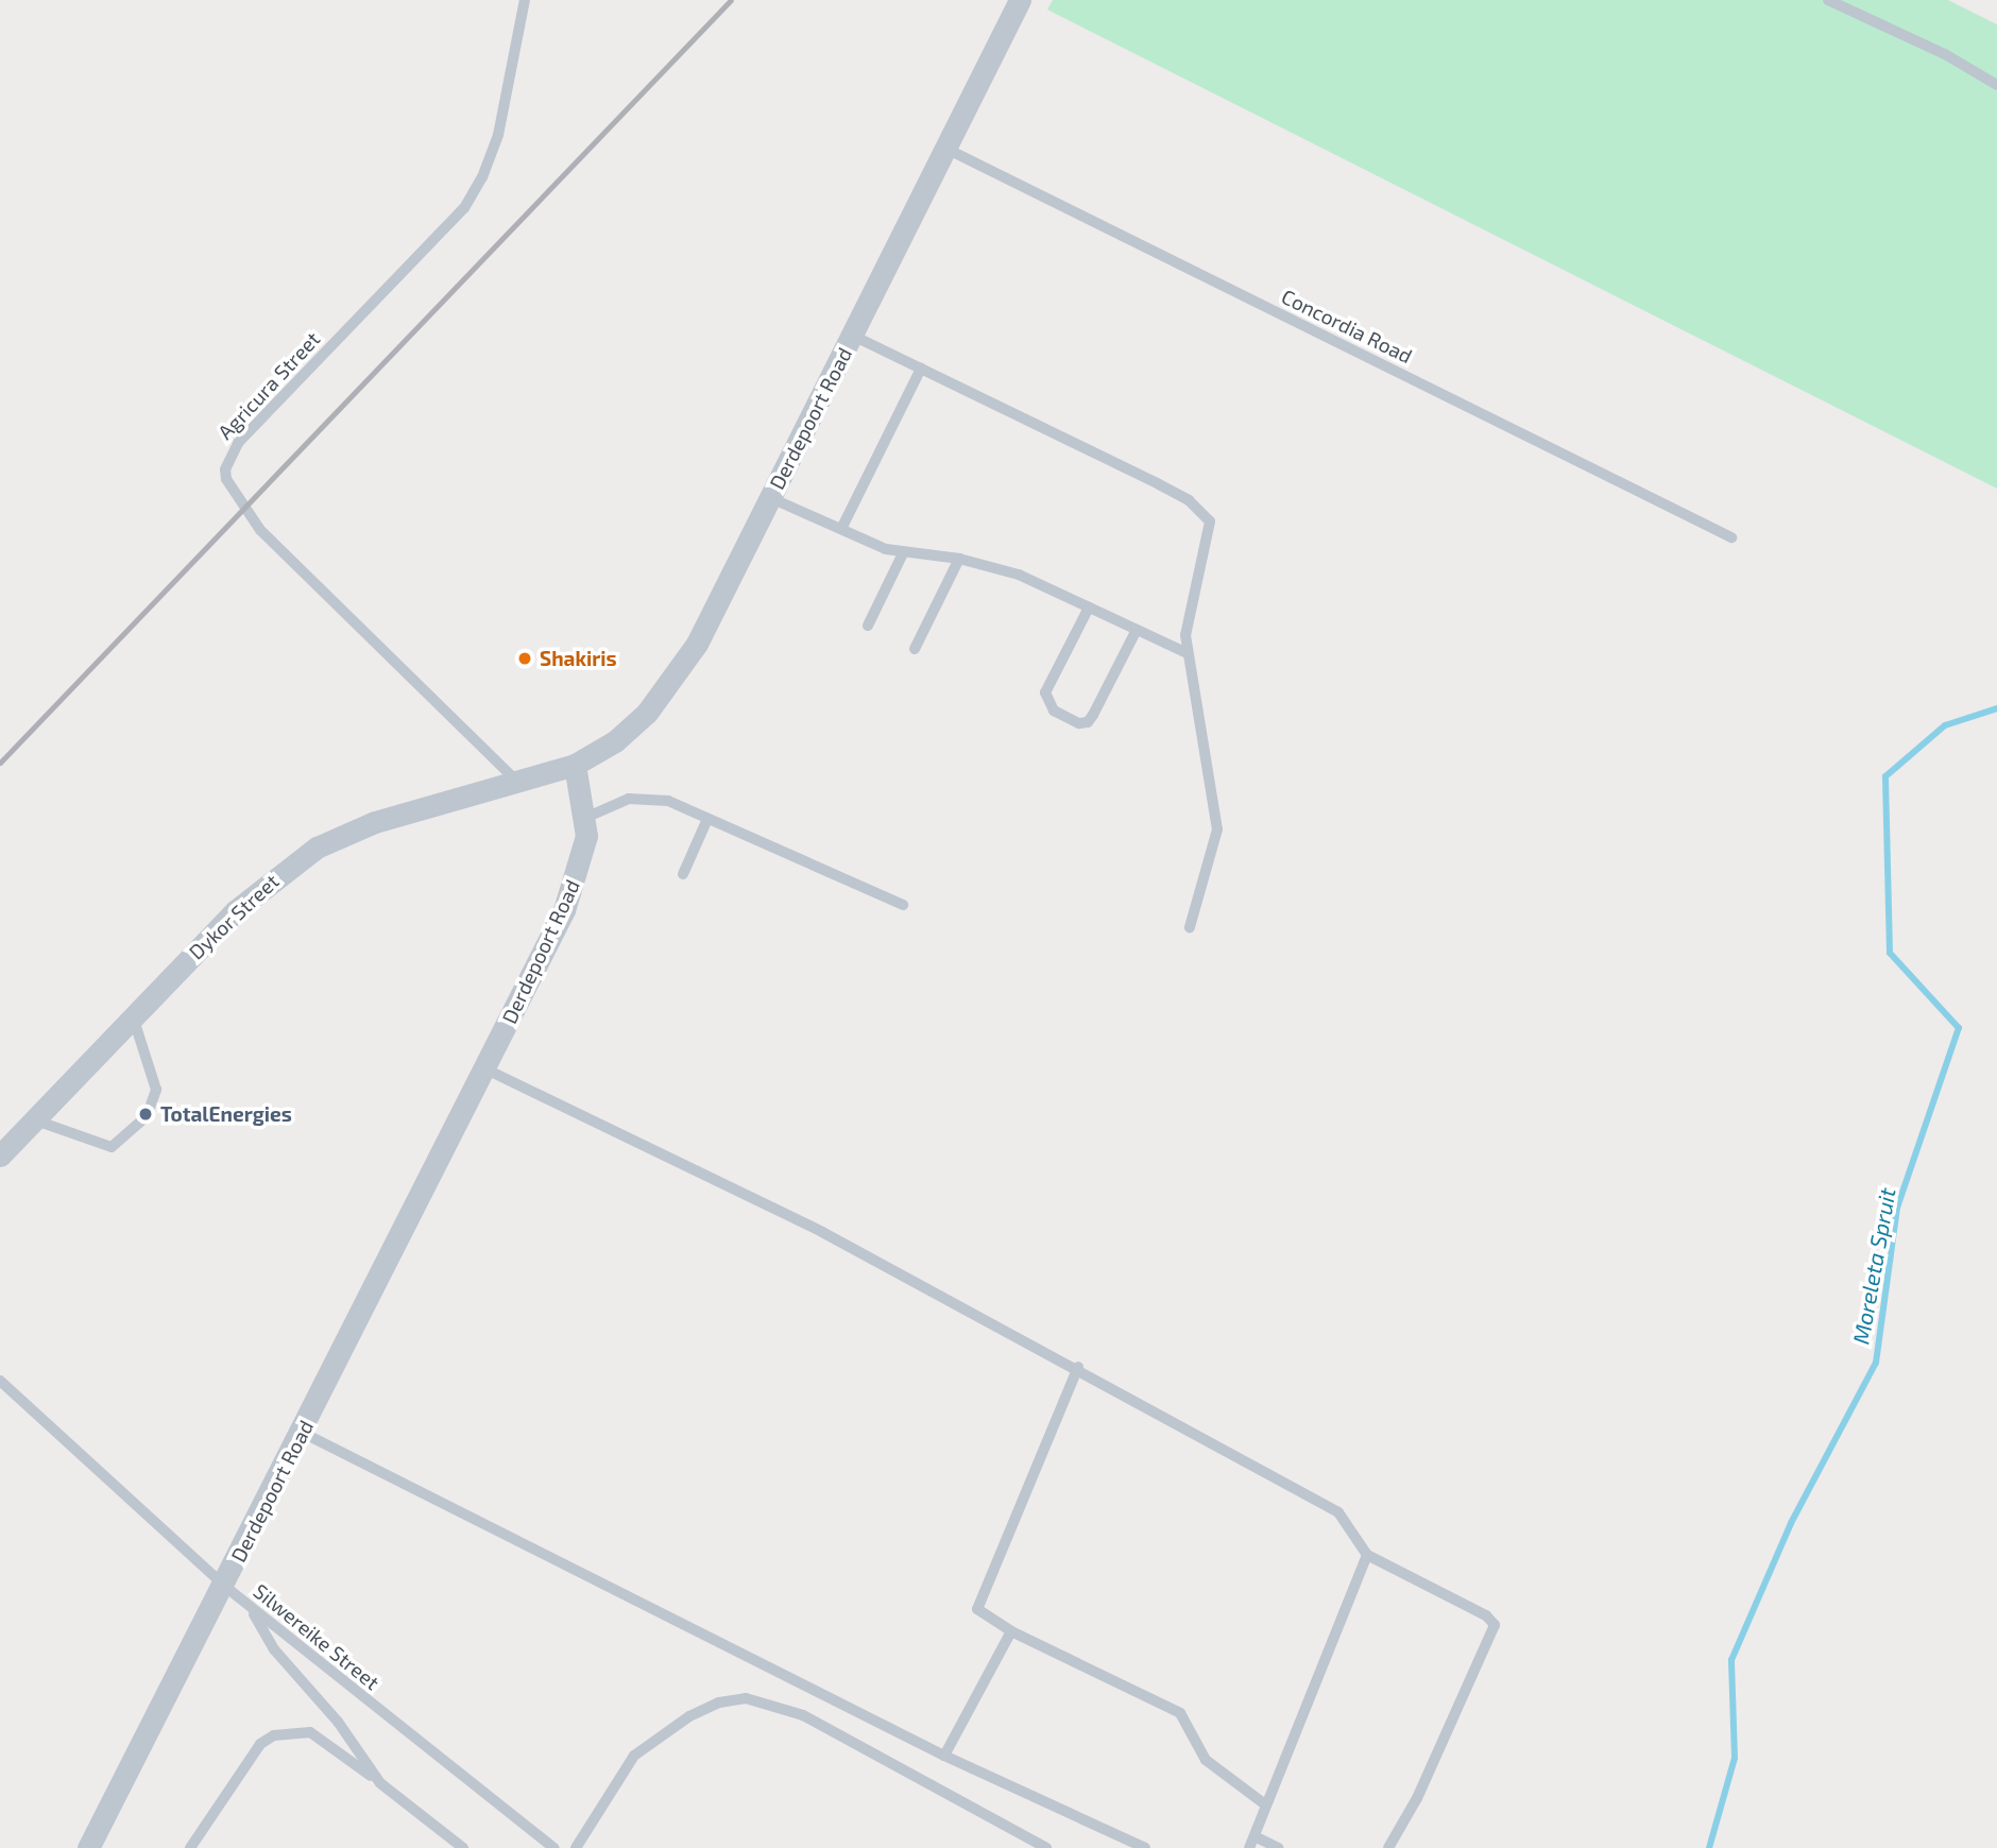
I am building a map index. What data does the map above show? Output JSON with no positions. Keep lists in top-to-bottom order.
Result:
{
  "streets": {
    "street": ["Derdepoort Road", "Dykor Street"],
    "lane": ["Concordia Road", "Agricura Street", "Silwereike Street"]
  },
  "crossings": [
    ["Concordia Road", "Derdepoort Road"],
    ["Agricura Street", "Dykor Street"],
    ["Derdepoort Road", "Dykor Street"],
    ["Derdepoort Road", "Silwereike Street"]
  ],
  "water": ["Moreleta Spruit"],
  "places": ["Shakiris", "TotalEnergies"]
}
